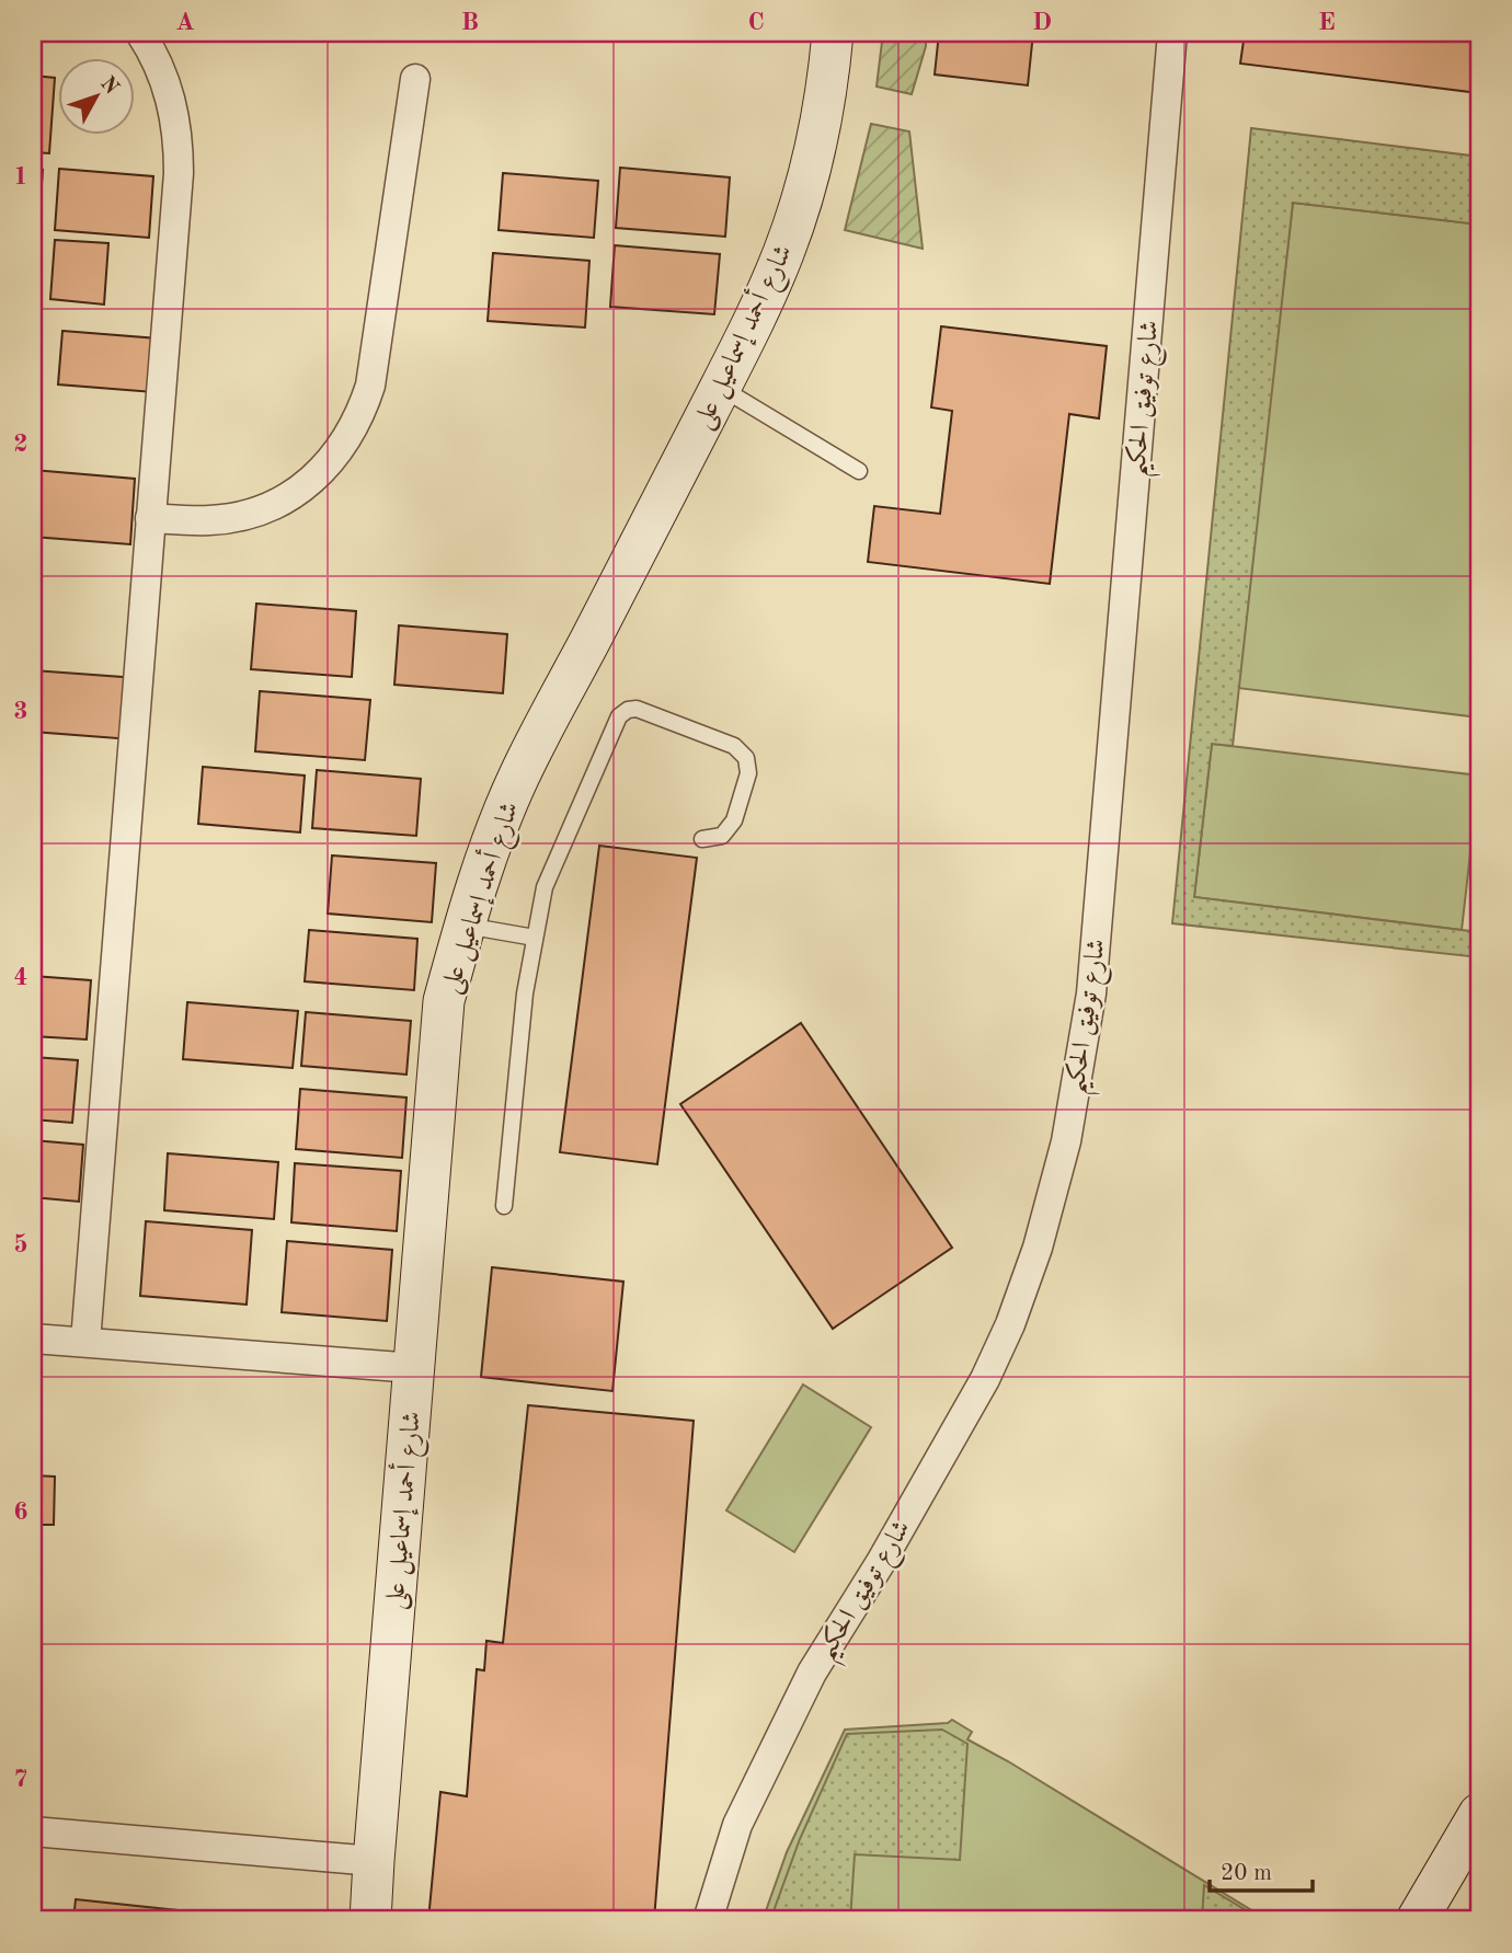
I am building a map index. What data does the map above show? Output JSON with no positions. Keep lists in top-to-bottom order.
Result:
{
  "streets": {
    "street": ["شارع أحمد إسماعيل على", "شارع توفيق الحكيم"]
  },
  "scale_bar": "20 m",
  "north": "top right",
  "grid": {
    "columns": [
      "A",
      "B",
      "C",
      "D",
      "E"
    ],
    "rows": [
      "1",
      "2",
      "3",
      "4",
      "5",
      "6",
      "7"
    ]
  }
}
